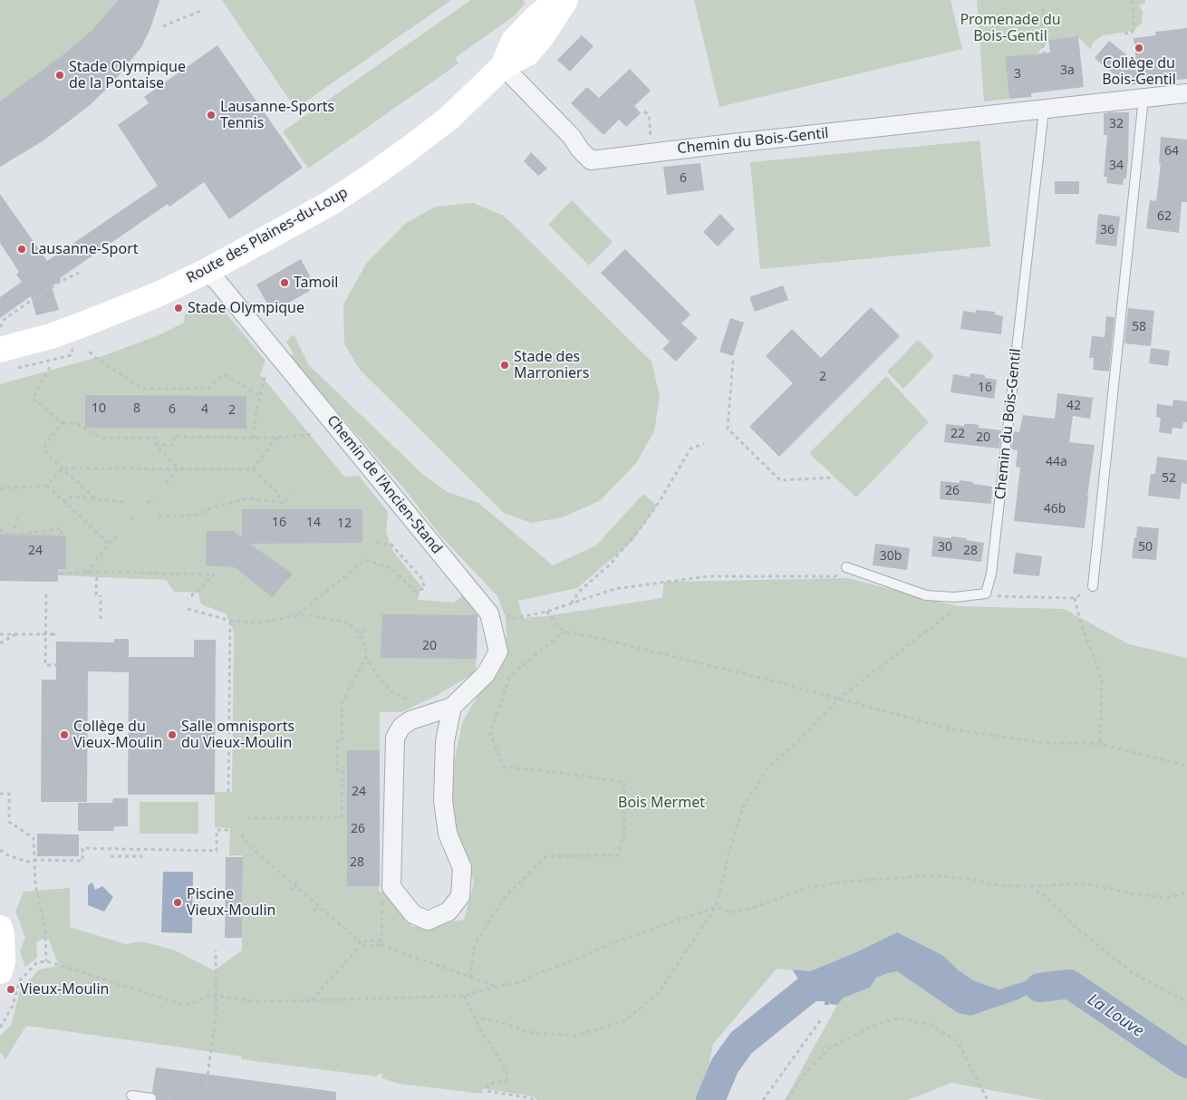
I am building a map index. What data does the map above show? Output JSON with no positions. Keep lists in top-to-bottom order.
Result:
{
  "streets": {
    "main road": ["Route des Plaines-du-Loup"],
    "street": ["Chemin du Bois-Gentil", "Chemin de l'Ancien-Stand"]
  },
  "crossings": [
    ["Chemin du Bois-Gentil", "Route des Plaines-du-Loup"],
    ["Route des Plaines-du-Loup", "Chemin de l'Ancien-Stand"]
  ],
  "water": ["La Louve"],
  "parks": ["Promenade du Bois-Gentil", "Bois Mermet"],
  "places": [
    "Collège du Bois-Gentil",
    "Stade Olympique de la Pontaise",
    "Lausanne-Sports Tennis",
    "Lausanne-Sport",
    "Tamoil",
    "Stade Olympique",
    "Stade des Marroniers",
    "Collège du Vieux-Moulin",
    "Salle omnisports du Vieux-Moulin",
    "Piscine Vieux-Moulin",
    "Vieux-Moulin"
  ],
  "house_numbers": [
    "3a",
    "3",
    "32",
    "64",
    "34",
    "6",
    "62",
    "36",
    "58",
    "2",
    "16",
    "42",
    "10",
    "8",
    "6",
    "4",
    "2",
    "22",
    "20",
    "44a",
    "52",
    "26",
    "46b",
    "16",
    "14",
    "12",
    "30",
    "50",
    "24",
    "28",
    "30b",
    "20",
    "24",
    "26",
    "28"
  ]
}
